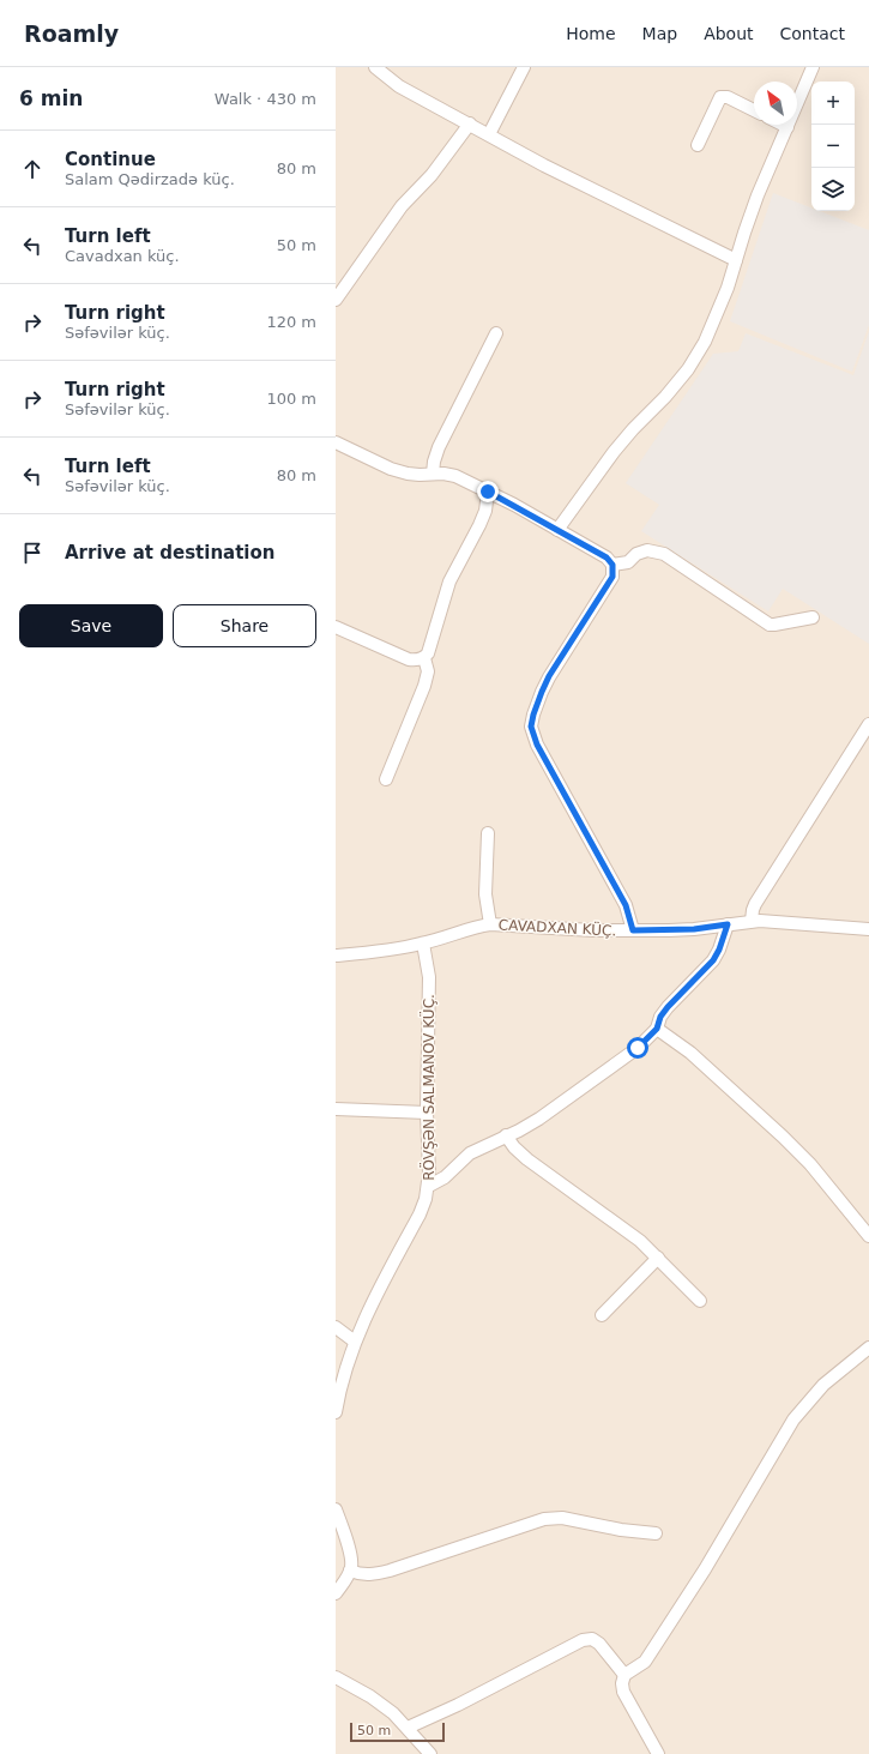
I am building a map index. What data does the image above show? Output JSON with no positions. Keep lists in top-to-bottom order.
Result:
{
  "streets": {
    "street": ["CAVADXAN KÜÇ.", "RÖVŞƏN SALMANOV KÜÇ."]
  },
  "crossings": [
    ["CAVADXAN KÜÇ.", "RÖVŞƏN SALMANOV KÜÇ."]
  ],
  "scale_bar": "50 m",
  "north": "top left",
  "page": {
    "header": "Roamly",
    "nav": [
      "Home",
      "Map",
      "About",
      "Contact"
    ],
    "heading": ["6 min", "Walk · 430 m"],
    "map_buttons": ["+", "−"],
    "list": [
      ["Continue", "Salam Qədirzadə küç.", "80 m"],
      ["Turn left", "Cavadxan küç.", "50 m"],
      ["Turn right", "Səfəvilər küç.", "120 m"],
      ["Turn right", "Səfəvilər küç.", "100 m"],
      ["Turn left", "Səfəvilər küç.", "80 m"],
      "Arrive at destination"
    ],
    "buttons": ["Save", "Share"],
    "scale": "50 m"
  }
}
